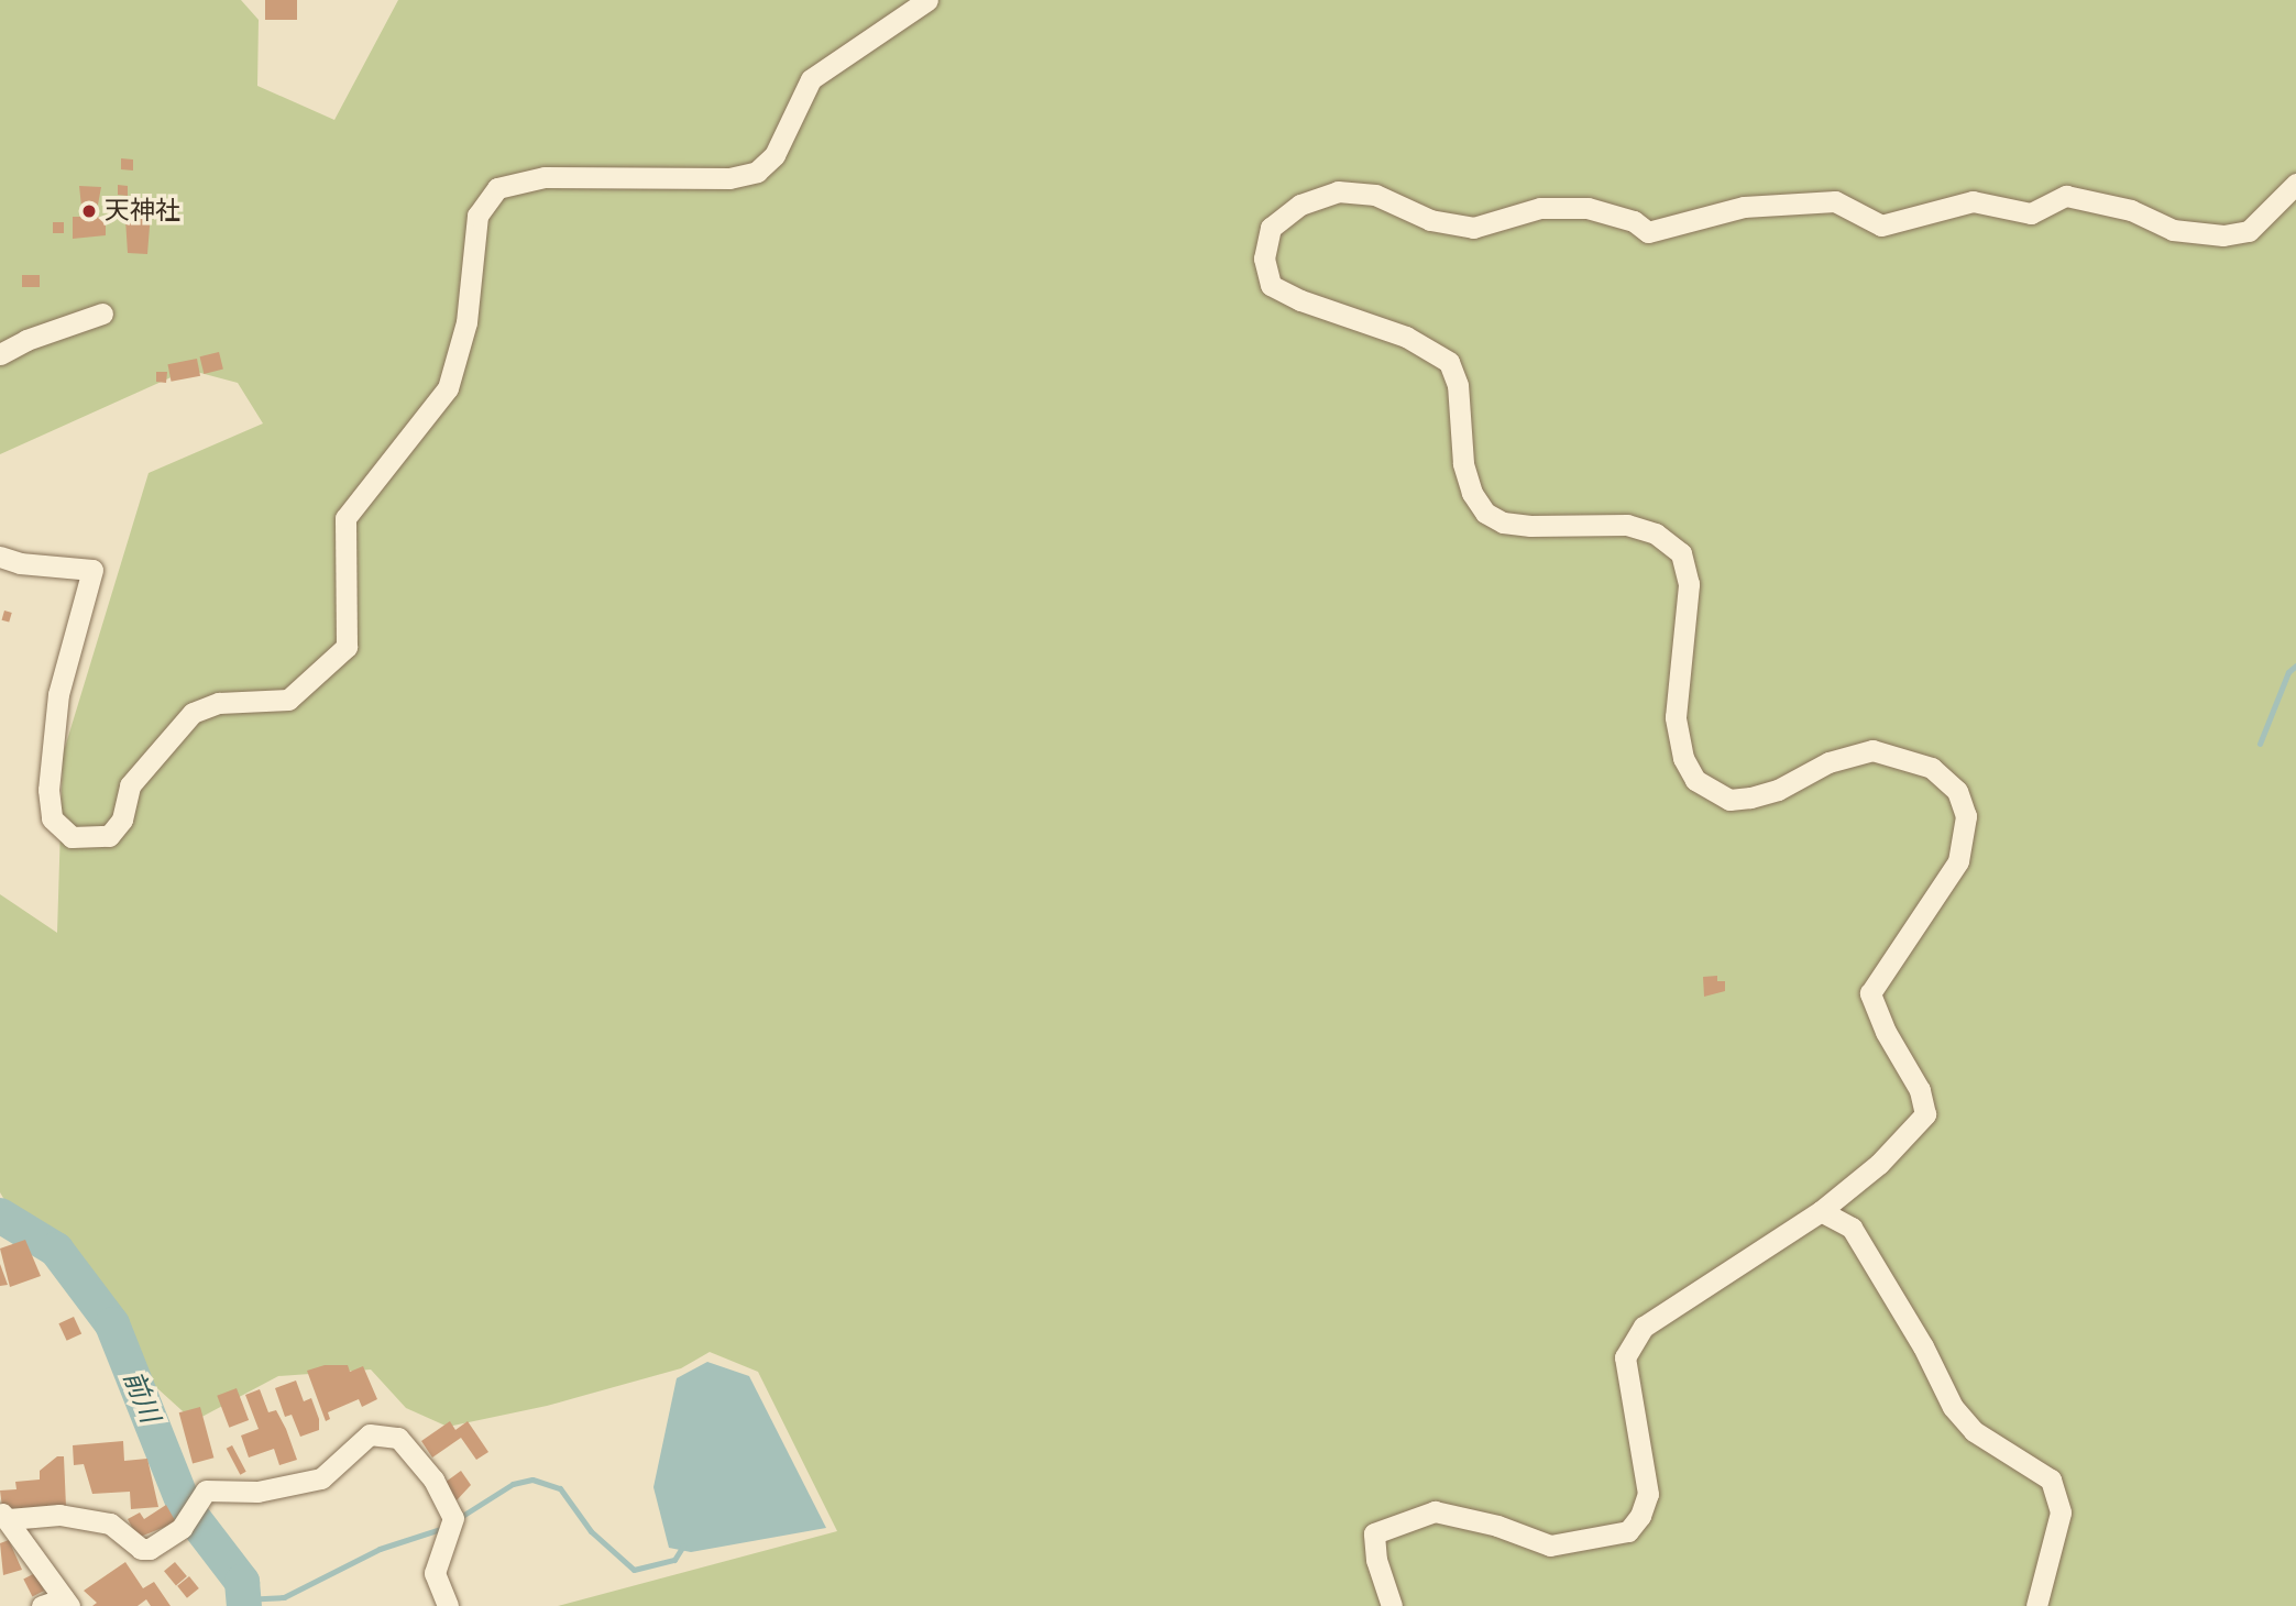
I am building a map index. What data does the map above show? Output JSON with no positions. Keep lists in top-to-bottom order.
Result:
{
  "water": ["前川"],
  "places": ["天神社"]
}
